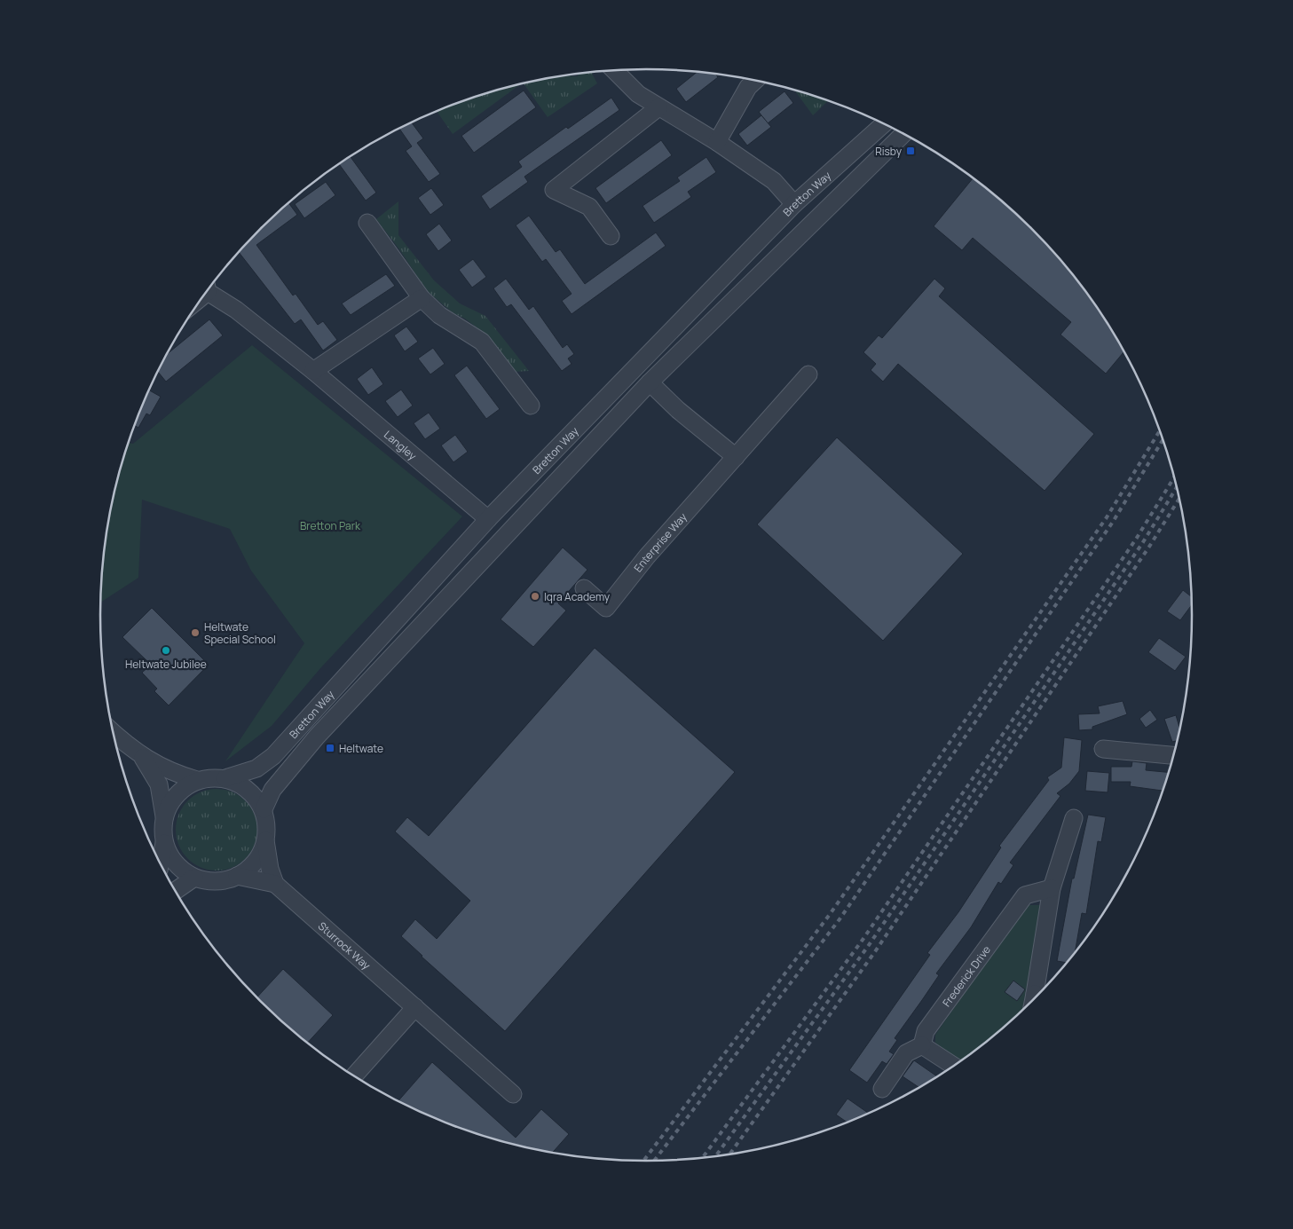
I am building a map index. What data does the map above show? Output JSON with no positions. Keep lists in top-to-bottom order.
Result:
{
  "streets": {
    "street": [
      "Bretton Way",
      "Langley",
      "Enterprise Way",
      "Sturrock Way",
      "Frederick Drive"
    ]
  },
  "crossings": [
    ["Bretton Way", "Langley"]
  ],
  "parks": ["Bretton Park"],
  "places": {
    "transit": ["Risby", "Heltwate"],
    "other": ["Iqra Academy", "Heltwate Special School", "Heltwate Jubilee"]
  }
}
